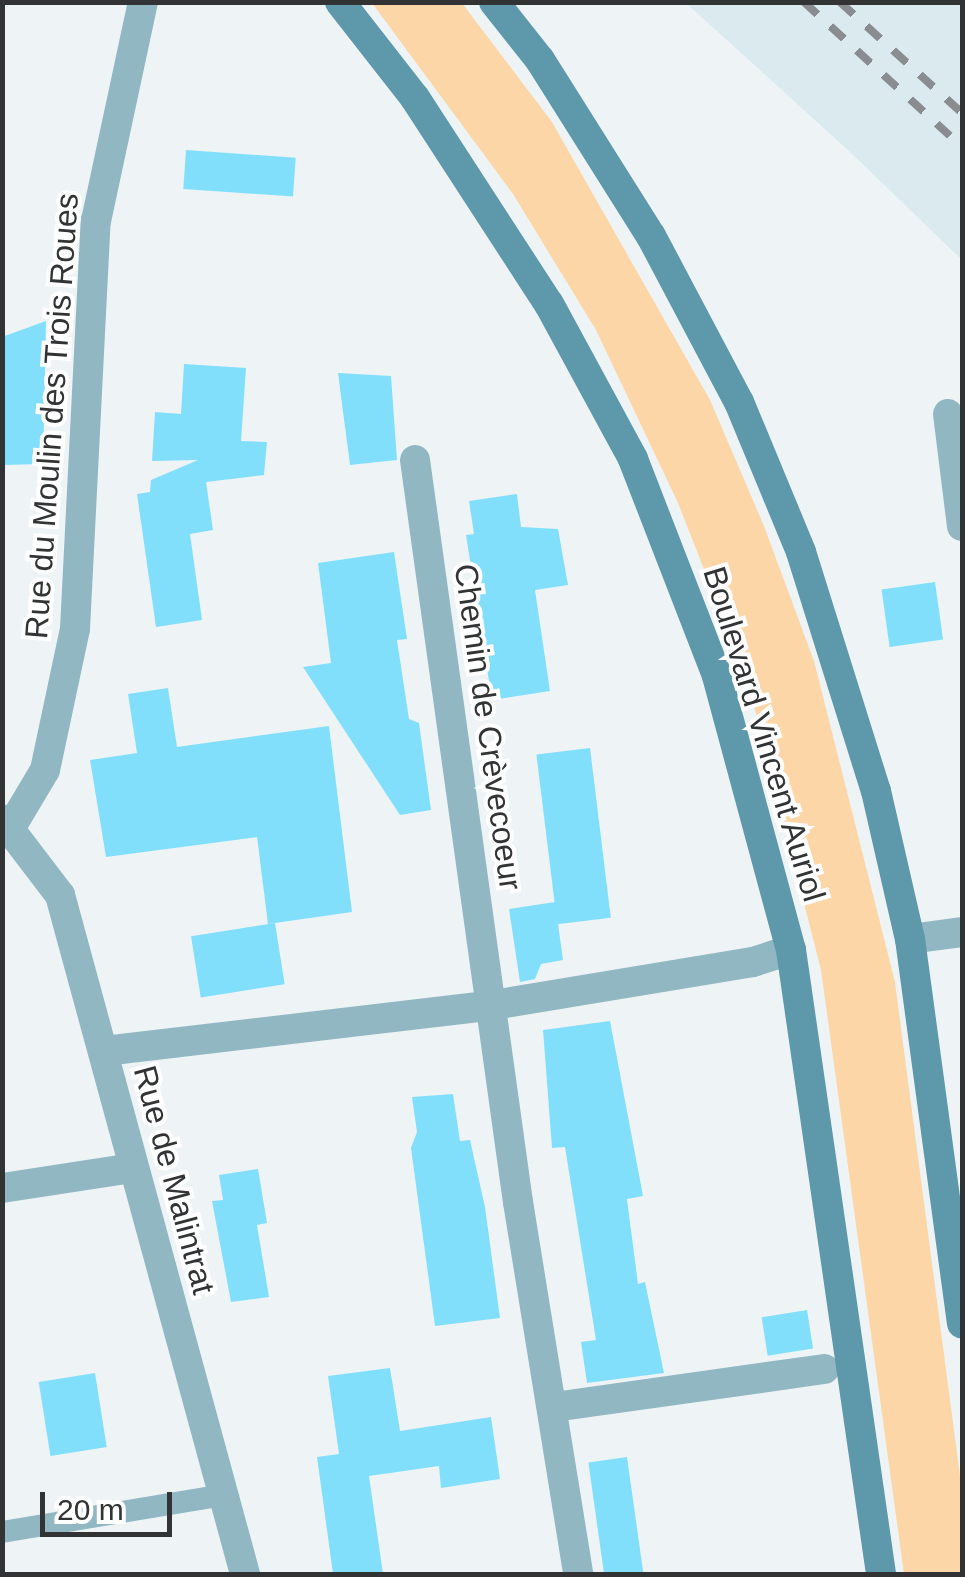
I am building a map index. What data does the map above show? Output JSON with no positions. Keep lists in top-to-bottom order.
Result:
{
  "streets": {
    "main road": ["Boulevard Vincent Auriol"],
    "street": ["Rue du Moulin des Trois Roues", "Chemin de Crèvecoeur", "Rue de Malintrat"]
  },
  "crossings": [
    ["Rue du Moulin des Trois Roues", "Rue de Malintrat"]
  ],
  "scale_bar": "20 m"
}
